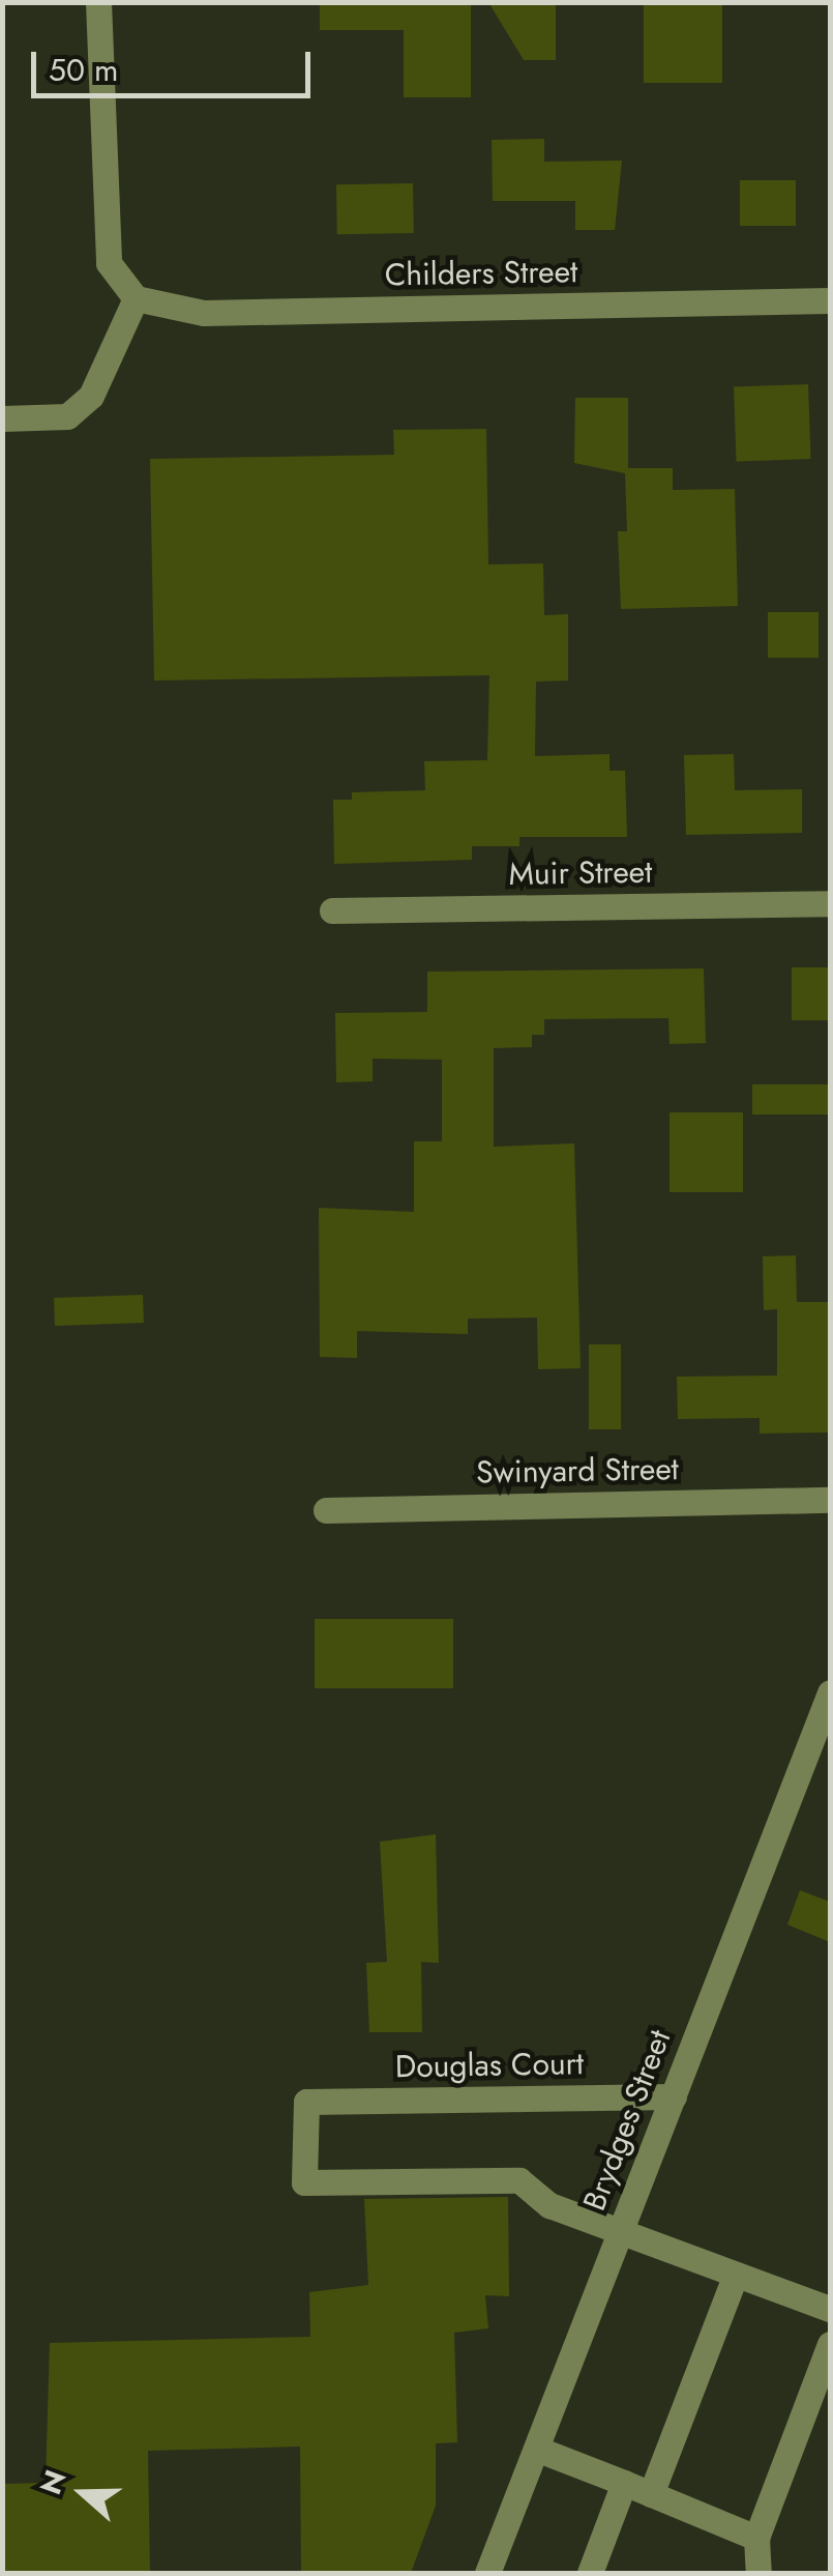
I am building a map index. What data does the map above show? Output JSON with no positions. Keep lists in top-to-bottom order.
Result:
{
  "streets": {
    "street": [
      "Childers Street",
      "Muir Street",
      "Swinyard Street",
      "Douglas Court",
      "Brydges Street"
    ]
  },
  "crossings": [
    ["Douglas Court", "Brydges Street"]
  ],
  "scale_bar": "50 m",
  "north": "left"
}
